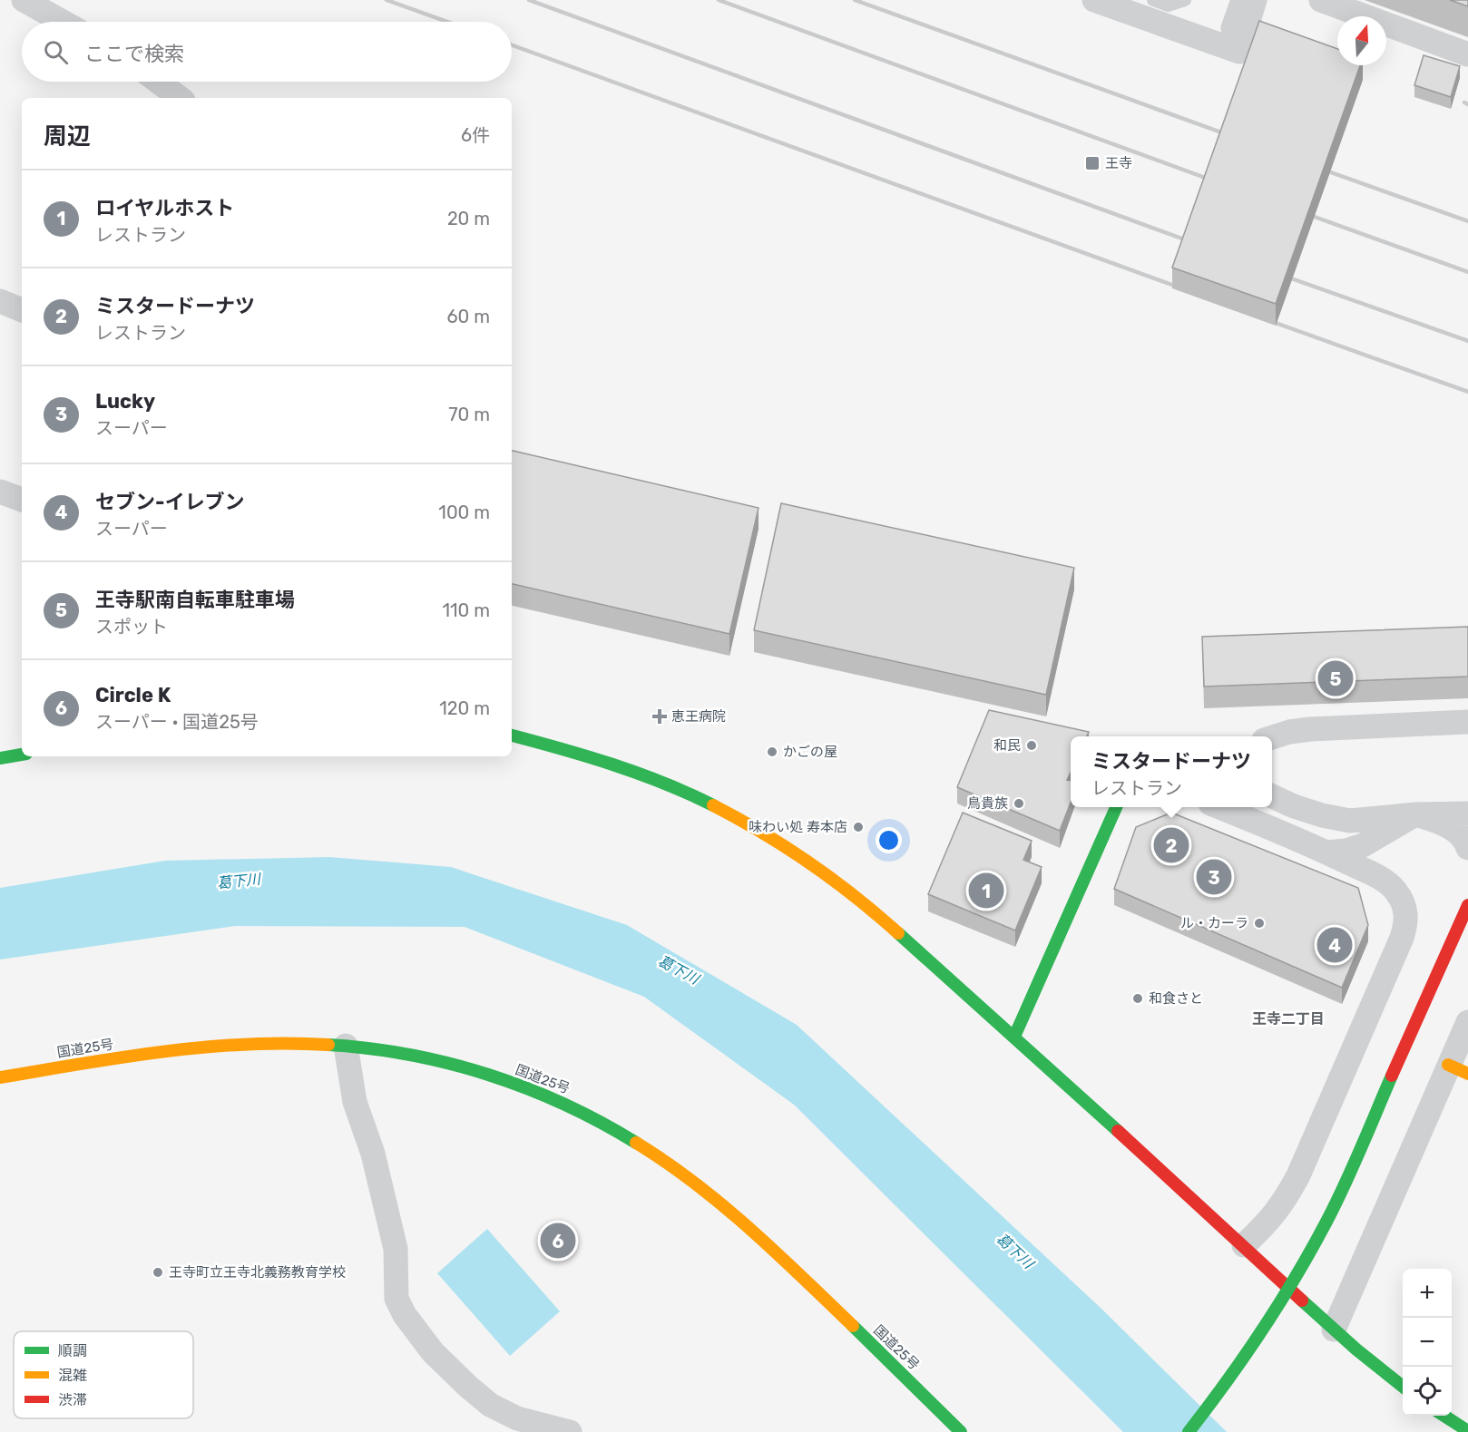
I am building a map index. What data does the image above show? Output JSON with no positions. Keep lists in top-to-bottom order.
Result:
{
  "streets": {
    "main road": ["国道25号"]
  },
  "districts": ["王寺二丁目"],
  "water": ["葛下川"],
  "places": {
    "transit": ["王寺"],
    "health": ["恵王病院"],
    "other": [
      "和民",
      "かごの屋",
      "鳥貴族",
      "味わい処 寿本店",
      "ル・カーラ",
      "和食さと",
      "王寺町立王寺北義務教育学校"
    ]
  },
  "legend": ["順調", "混雑", "渋滞"],
  "north": "top",
  "page": {
    "search": "ここで検索",
    "heading": ["周辺", "6件"],
    "list": [
      {
        "mark": "1",
        "name": "ロイヤルホスト",
        "note": "レストラン",
        "value": "20 m"
      },
      {
        "mark": "2",
        "name": "ミスタードーナツ",
        "note": "レストラン",
        "value": "60 m"
      },
      {
        "mark": "3",
        "name": "Lucky",
        "note": "スーパー",
        "value": "70 m"
      },
      {
        "mark": "4",
        "name": "セブン-イレブン",
        "note": "スーパー",
        "value": "100 m"
      },
      {
        "mark": "5",
        "name": "王寺駅南自転車駐車場",
        "note": "スポット",
        "value": "110 m"
      },
      {
        "mark": "6",
        "name": "Circle K",
        "note": "スーパー · 国道25号",
        "value": "120 m"
      }
    ],
    "pins": [
      "5",
      "2",
      "3",
      "1",
      "4",
      "6"
    ],
    "popup": ["ミスタードーナツ", "レストラン"],
    "map_buttons": ["+", "−"]
  }
}
